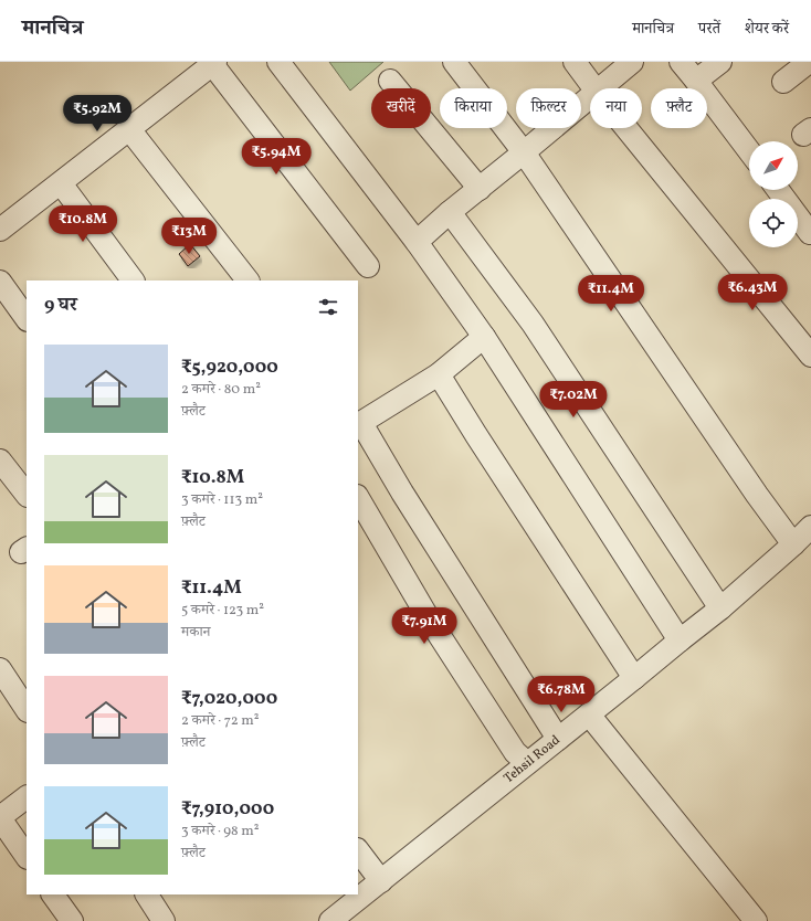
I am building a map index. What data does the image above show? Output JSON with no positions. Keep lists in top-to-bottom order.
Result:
{
  "streets": {
    "street": ["Tehsil Road"]
  },
  "north": "top right",
  "page": {
    "header": "मानचित्र",
    "nav": ["मानचित्र", "परतें", "शेयर करें"],
    "chip": [
      "खरीदें",
      "किराया",
      "फ़िल्टर",
      "नया",
      "फ़्लैट"
    ],
    "price": [
      "₹5.92M",
      "₹5.94M",
      "₹10.8M",
      "₹13M",
      "₹6.43M",
      "₹11.4M",
      "₹7.02M",
      "₹7.91M",
      "₹6.78M"
    ],
    "heading": "9 घर",
    "list": [
      {
        "name": "₹5,920,000",
        "note": "2 कमरे · 80 m² · फ़्लैट"
      },
      {
        "name": "₹10.8M",
        "note": "3 कमरे · 113 m² · फ़्लैट"
      },
      {
        "name": "₹11.4M",
        "note": "5 कमरे · 123 m² · मकान"
      },
      {
        "name": "₹7,020,000",
        "note": "2 कमरे · 72 m² · फ़्लैट"
      },
      {
        "name": "₹7,910,000",
        "note": "3 कमरे · 98 m² · फ़्लैट"
      }
    ]
  }
}
